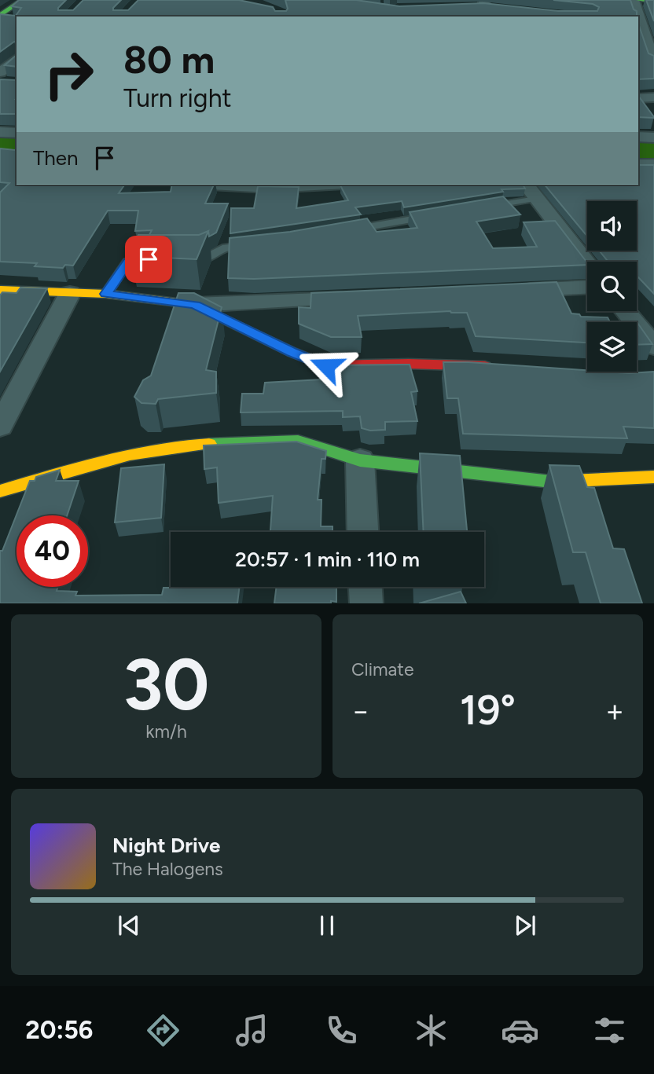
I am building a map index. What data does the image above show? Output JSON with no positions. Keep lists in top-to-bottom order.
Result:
{
  "page": {
    "turn": ["80 m", "Turn right"],
    "then": "Then",
    "limit": "40",
    "trip": "20:57 · 1 min · 110 m",
    "tile": [
      ["30", "km/h"],
      "Climate"
    ],
    "heat": ["−", "19°", "+"],
    "song": ["Night Drive", "The Halogens"],
    "tabs": "20:56"
  }
}
